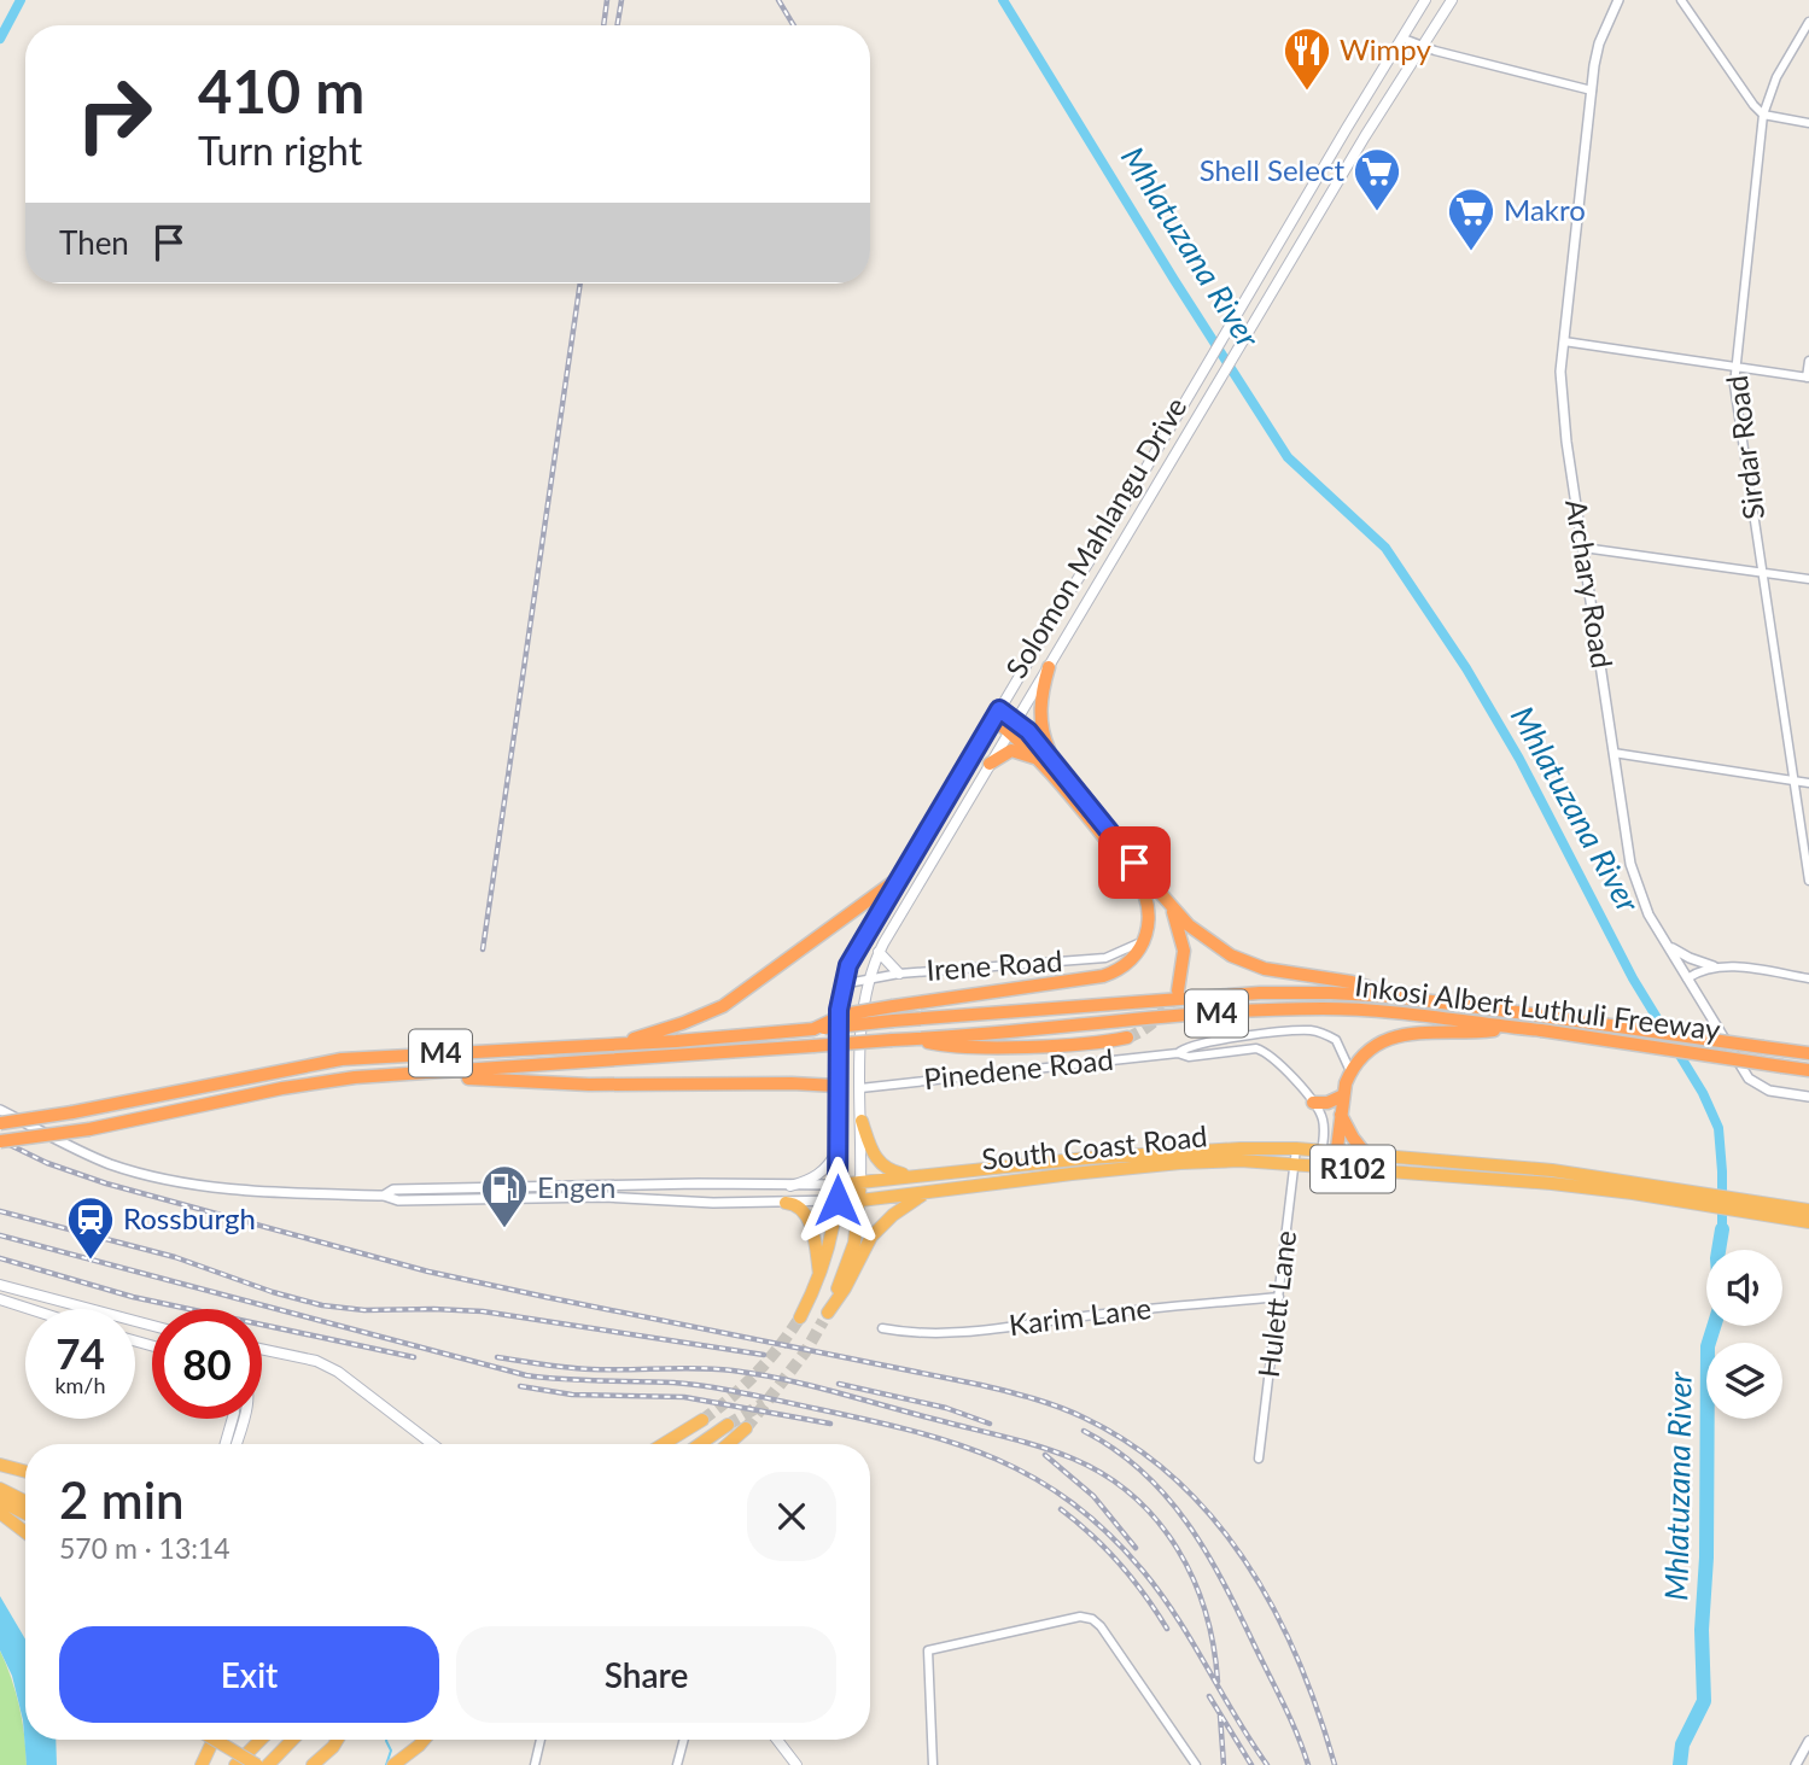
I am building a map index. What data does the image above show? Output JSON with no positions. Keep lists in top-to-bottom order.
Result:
{
  "streets": {
    "highway": [
      "Solomon Mahlangu Drive",
      "Inkosi Albert Luthuli Freeway",
      "M4",
      "South Coast Road",
      "R102"
    ],
    "street": [
      "Sirdar Road",
      "Archary Road",
      "Irene Road",
      "Pinedene Road",
      "Hulett Lane",
      "Karim Lane"
    ]
  },
  "crossings": [
    ["Solomon Mahlangu Drive", "Irene Road"],
    ["Solomon Mahlangu Drive", "Pinedene Road"],
    ["Solomon Mahlangu Drive", "South Coast Road"],
    ["South Coast Road", "Hulett Lane"],
    ["Hulett Lane", "Karim Lane"]
  ],
  "water": ["Mhlatuzana River"],
  "places": {
    "restaurant": ["Wimpy"],
    "supermarket": ["Shell Select", "Makro"],
    "fuel station": ["Engen"],
    "station": ["Rossburgh"]
  },
  "page": {
    "turn": ["410 m", "Turn right"],
    "then": "Then",
    "speed": "74 km/h",
    "limit": "80",
    "heading": ["2 min", "570 m · 13:14"],
    "buttons": ["Exit", "Share"]
  }
}
